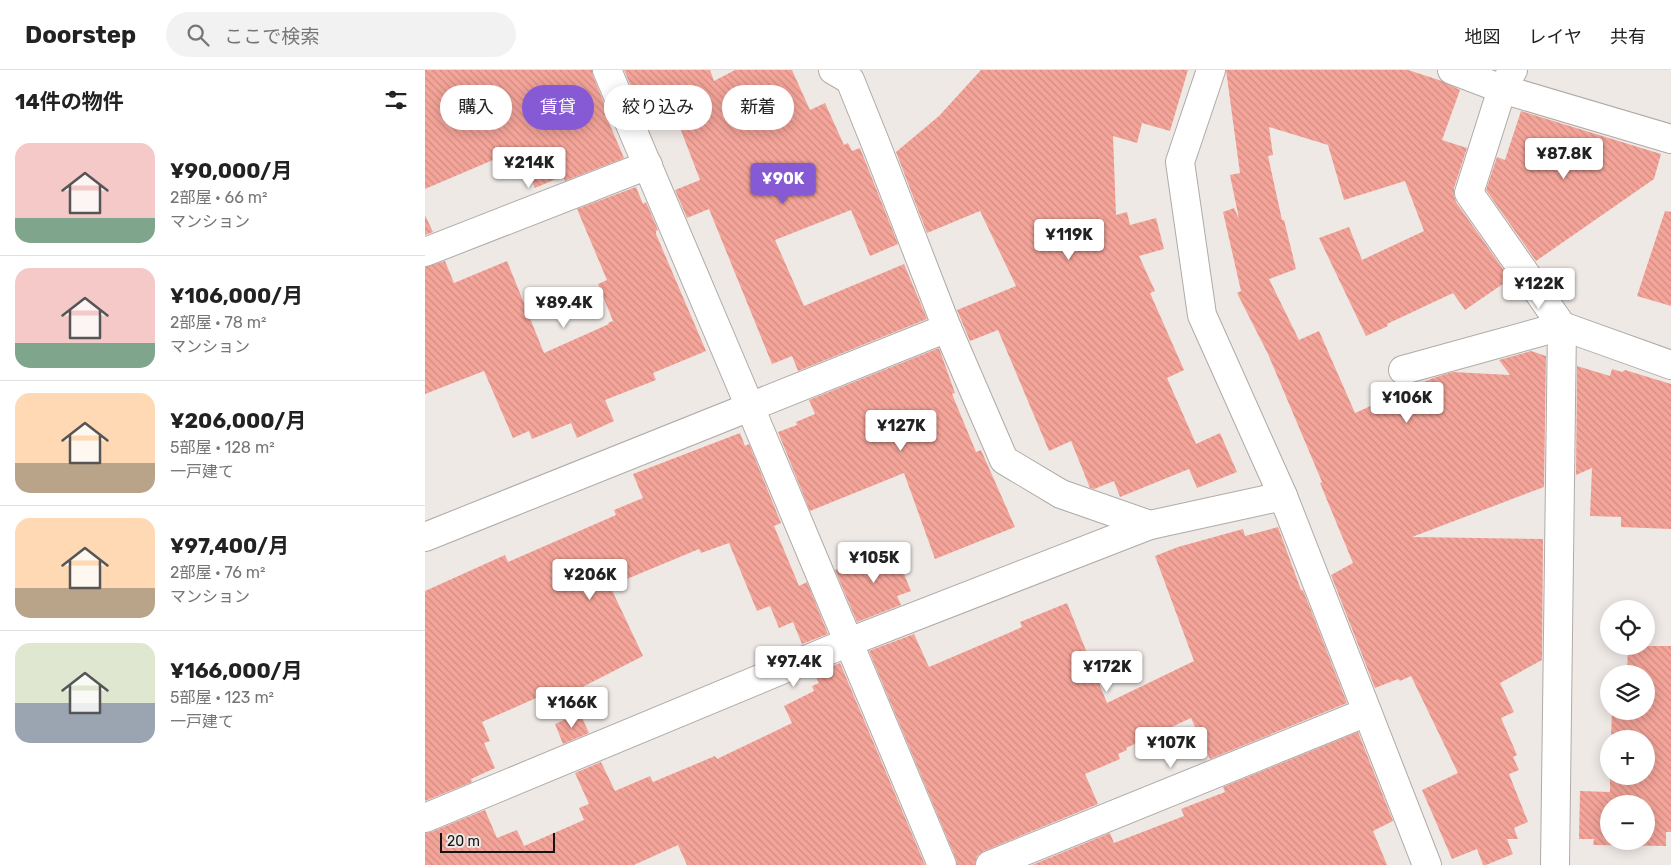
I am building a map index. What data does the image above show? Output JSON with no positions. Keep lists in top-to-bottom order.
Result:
{
  "scale_bar": "20 m",
  "page": {
    "header": "Doorstep",
    "search": "ここで検索",
    "nav": ["地図", "レイヤ", "共有"],
    "heading": "14件の物件",
    "chip": [
      "購入",
      "賃貸",
      "絞り込み",
      "新着"
    ],
    "list": [
      {
        "name": "¥90,000/月",
        "note": "2部屋 · 66 m² · マンション"
      },
      {
        "name": "¥106,000/月",
        "note": "2部屋 · 78 m² · マンション"
      },
      {
        "name": "¥206,000/月",
        "note": "5部屋 · 128 m² · 一戸建て"
      },
      {
        "name": "¥97,400/月",
        "note": "2部屋 · 76 m² · マンション"
      },
      {
        "name": "¥166,000/月",
        "note": "5部屋 · 123 m² · 一戸建て"
      }
    ],
    "price": [
      "¥87.8K",
      "¥214K",
      "¥90K",
      "¥119K",
      "¥122K",
      "¥89.4K",
      "¥106K",
      "¥127K",
      "¥105K",
      "¥206K",
      "¥97.4K",
      "¥172K",
      "¥166K",
      "¥107K"
    ],
    "map_buttons": ["+", "−"],
    "scale": "20 m"
  }
}
